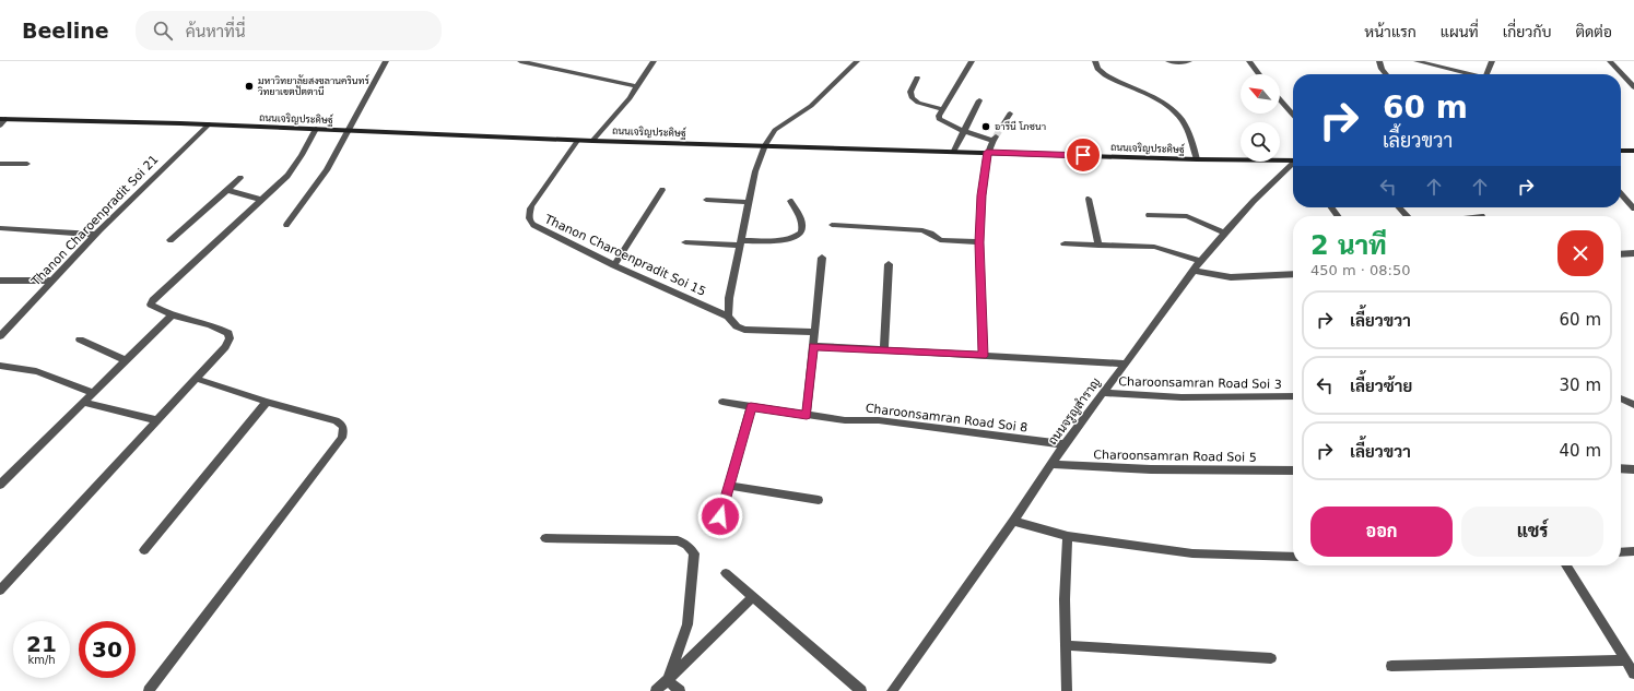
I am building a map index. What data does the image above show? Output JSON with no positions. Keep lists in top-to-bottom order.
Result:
{
  "streets": {
    "main road": ["ถนนเจริญประดิษฐ์"],
    "street": [
      "Thanon Charoenpradit Soi 21",
      "Thanon Charoenpradit Soi 15",
      "Charoonsamran Road Soi 3",
      "ถนนจรูญสำราญ",
      "Charoonsamran Road Soi 8",
      "Charoonsamran Road Soi 5"
    ]
  },
  "crossings": [
    ["ถนนเจริญประดิษฐ์", "Thanon Charoenpradit Soi 21"],
    ["ถนนเจริญประดิษฐ์", "Thanon Charoenpradit Soi 15"],
    ["Charoonsamran Road Soi 3", "ถนนจรูญสำราญ"],
    ["ถนนจรูญสำราญ", "Charoonsamran Road Soi 8"],
    ["ถนนจรูญสำราญ", "Charoonsamran Road Soi 5"]
  ],
  "places": ["มหาวิทยาลัยสงขลานครินทร์ วิทยาเขตปัตตานี", "อารีนี โภชนา"],
  "north": "top left",
  "page": {
    "header": "Beeline",
    "search": "ค้นหาที่นี่",
    "nav": [
      "หน้าแรก",
      "แผนที่",
      "เกี่ยวกับ",
      "ติดต่อ"
    ],
    "turn": ["60 m", "เลี้ยวขวา"],
    "heading": ["2 นาที", "450 m · 08:50"],
    "list": [
      {
        "name": "เลี้ยวขวา",
        "value": "60 m"
      },
      {
        "name": "เลี้ยวซ้าย",
        "value": "30 m"
      },
      {
        "name": "เลี้ยวขวา",
        "value": "40 m"
      }
    ],
    "buttons": ["ออก", "แชร์"],
    "speed": "21 km/h",
    "limit": "30"
  }
}
